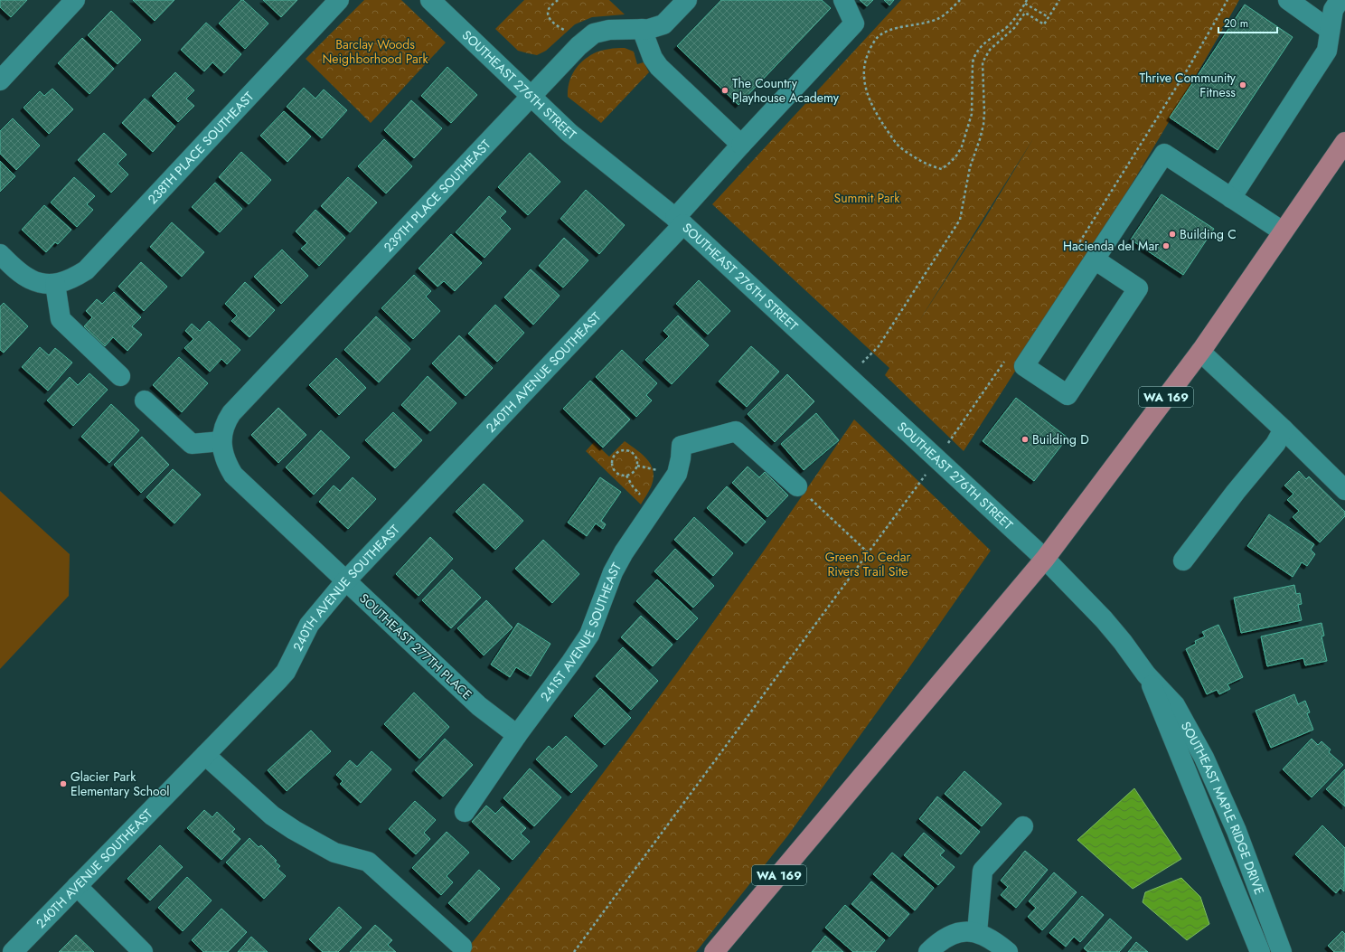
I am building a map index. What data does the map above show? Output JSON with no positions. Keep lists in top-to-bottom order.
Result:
{
  "streets": {
    "main road": ["WA 169"],
    "street": [
      "SOUTHEAST 276TH STREET",
      "238TH PLACE SOUTHEAST",
      "239TH PLACE SOUTHEAST",
      "240TH AVENUE SOUTHEAST",
      "241ST AVENUE SOUTHEAST",
      "SOUTHEAST 277TH PLACE",
      "SOUTHEAST MAPLE RIDGE DRIVE"
    ]
  },
  "crossings": [
    ["SOUTHEAST 276TH STREET", "239TH PLACE SOUTHEAST"],
    ["SOUTHEAST 276TH STREET", "240TH AVENUE SOUTHEAST"],
    ["SOUTHEAST 276TH STREET", "WA 169"],
    ["SOUTHEAST 276TH STREET", "SOUTHEAST MAPLE RIDGE DRIVE"],
    ["239TH PLACE SOUTHEAST", "SOUTHEAST 277TH PLACE"],
    ["240TH AVENUE SOUTHEAST", "SOUTHEAST 277TH PLACE"],
    ["WA 169", "SOUTHEAST MAPLE RIDGE DRIVE"],
    ["241ST AVENUE SOUTHEAST", "SOUTHEAST 277TH PLACE"]
  ],
  "parks": ["Barclay Woods Neighborhood Park", "Summit Park", "Green To Cedar Rivers Trail Site"],
  "places": [
    "Thrive Community Fitness",
    "The Country Playhouse Academy",
    "Building C",
    "Hacienda del Mar",
    "Building D",
    "Glacier Park Elementary School"
  ],
  "scale_bar": "20 m"
}
